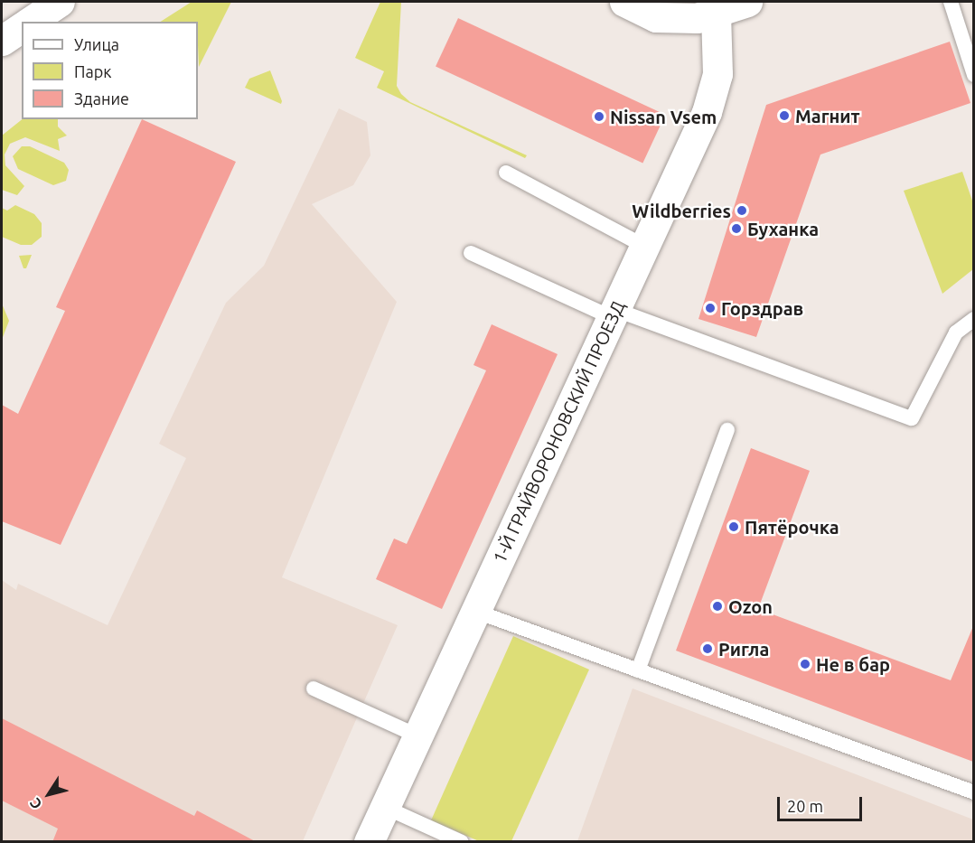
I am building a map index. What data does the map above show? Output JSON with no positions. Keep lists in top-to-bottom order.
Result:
{
  "streets": {
    "main road": ["1-Й ГРАЙВОРОНОВСКИЙ ПРОЕЗД"]
  },
  "places": [
    "Магнит",
    "Nissan Vsem",
    "Wildberries",
    "Буханка",
    "Горздрав",
    "Пятёрочка",
    "Ozon",
    "Ригла",
    "Не в бар"
  ],
  "legend": ["Улица", "Парк", "Здание"],
  "scale_bar": "20 m",
  "north": "bottom left"
}
